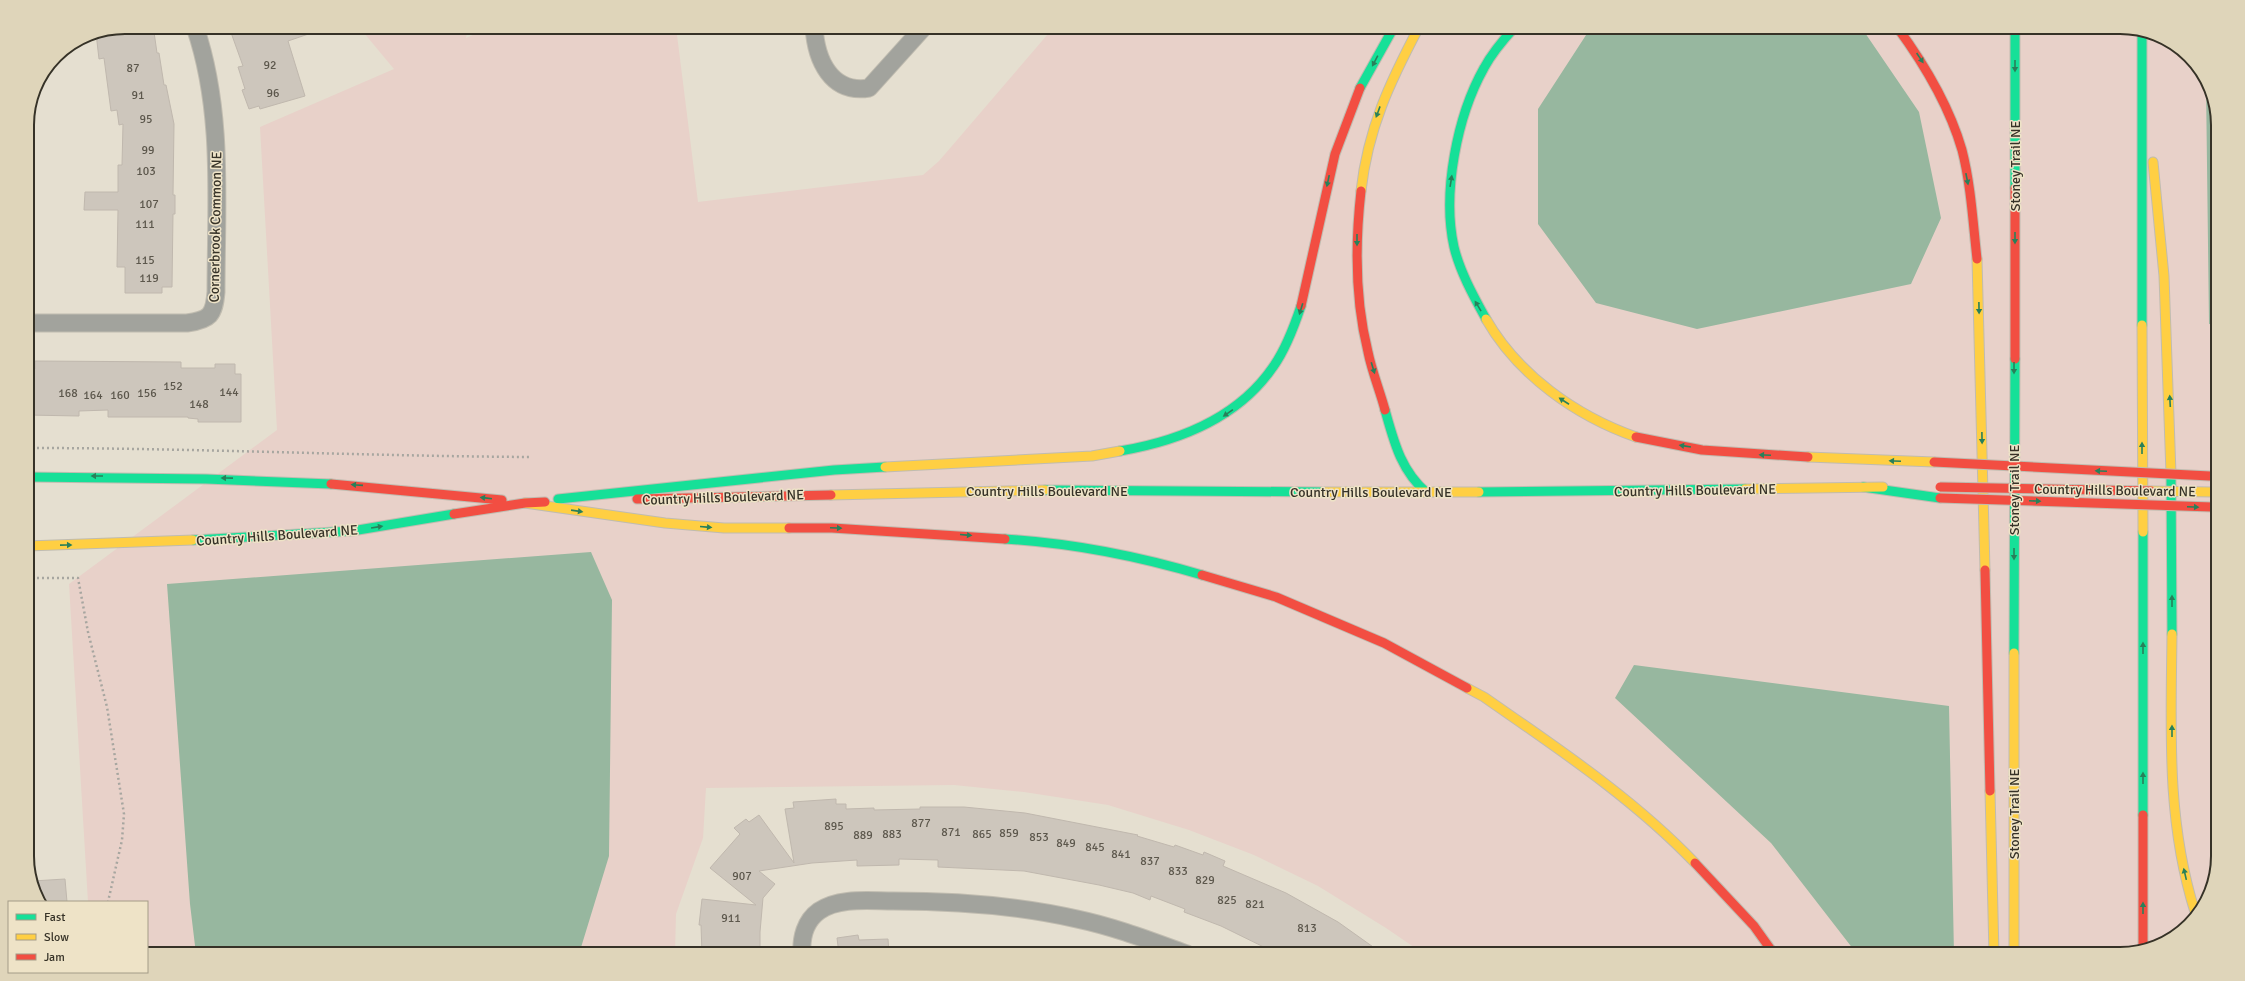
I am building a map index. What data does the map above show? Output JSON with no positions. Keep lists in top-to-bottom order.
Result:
{
  "streets": {
    "main road": ["Stoney Trail NE", "Country Hills Boulevard NE"],
    "street": ["Cornerbrook Common NE"]
  },
  "house_numbers": [
    "92",
    "87",
    "96",
    "91",
    "95",
    "99",
    "103",
    "107",
    "111",
    "115",
    "119",
    "152",
    "144",
    "168",
    "156",
    "164",
    "160",
    "148",
    "877",
    "895",
    "871",
    "859",
    "883",
    "865",
    "889",
    "853",
    "849",
    "845",
    "841",
    "837",
    "833",
    "907",
    "829",
    "825",
    "821",
    "911",
    "813"
  ],
  "legend": ["Fast", "Slow", "Jam"]
}
